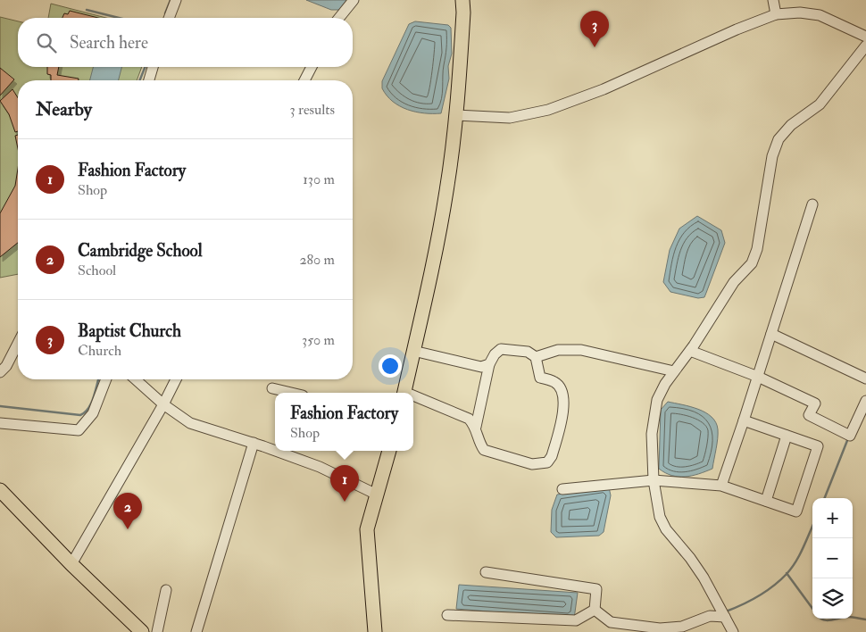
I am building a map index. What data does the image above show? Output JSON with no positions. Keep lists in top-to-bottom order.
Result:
{
  "page": {
    "pins": ["3", "1", "2"],
    "search": "Search here",
    "heading": ["Nearby", "3 results"],
    "list": [
      {
        "mark": "1",
        "name": "Fashion Factory",
        "note": "Shop",
        "value": "130 m"
      },
      {
        "mark": "2",
        "name": "Cambridge School",
        "note": "School",
        "value": "280 m"
      },
      {
        "mark": "3",
        "name": "Baptist Church",
        "note": "Church",
        "value": "350 m"
      }
    ],
    "popup": ["Fashion Factory", "Shop"],
    "map_buttons": ["+", "−"]
  }
}
